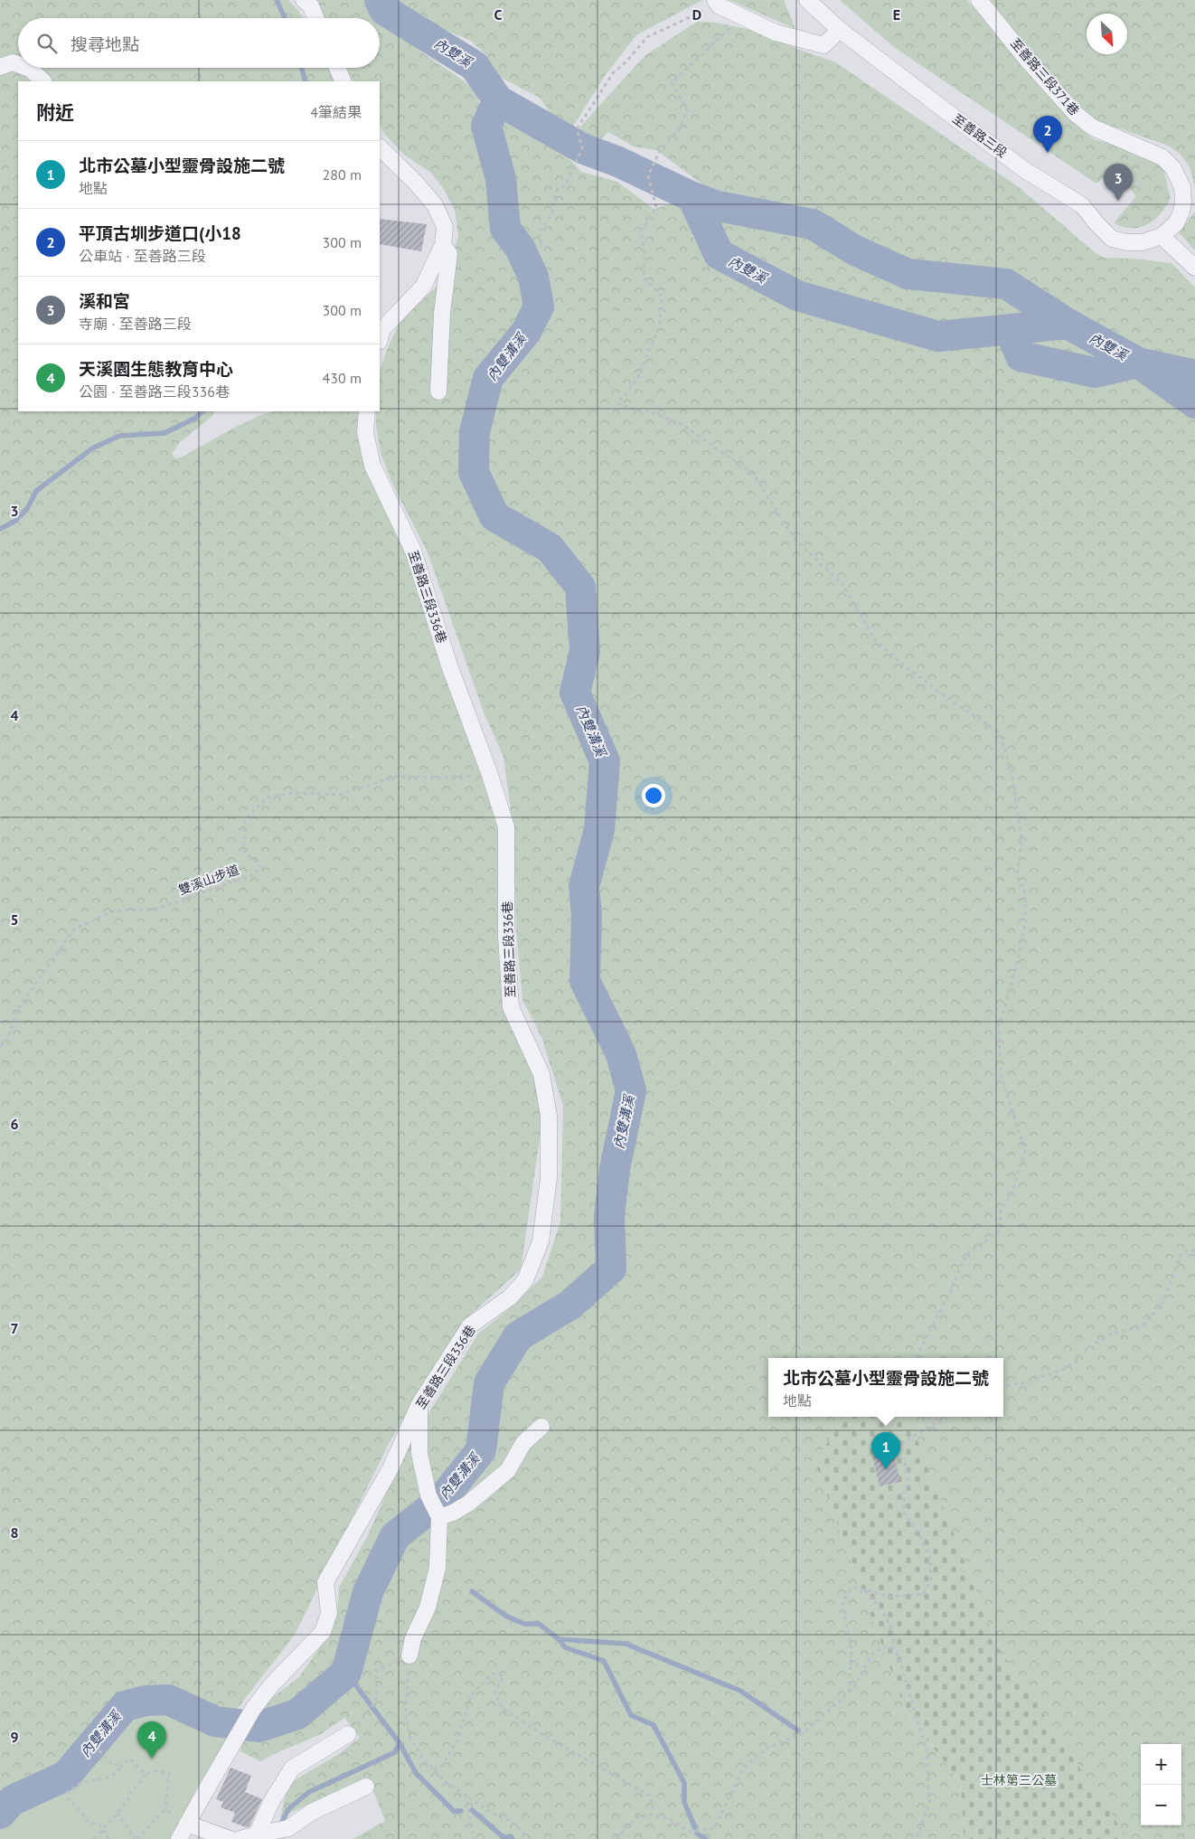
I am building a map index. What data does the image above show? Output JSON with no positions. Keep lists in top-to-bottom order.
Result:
{
  "streets": {
    "street": ["至善路三段371巷", "至善路三段", "至善路三段336巷"],
    "path": ["雙溪山步道"]
  },
  "crossings": [
    ["至善路三段371巷", "至善路三段"],
    ["至善路三段336巷", "雙溪山步道"]
  ],
  "water": ["內雙溪", "內雙溝溪"],
  "parks": ["士林第三公墓"],
  "north": "bottom right",
  "page": {
    "search": "搜尋地點",
    "heading": ["附近", "4筆結果"],
    "pins": [
      "2",
      "3",
      "1",
      "4"
    ],
    "list": [
      {
        "mark": "1",
        "name": "北市公墓小型靈骨設施二號",
        "note": "地點",
        "value": "280 m"
      },
      {
        "mark": "2",
        "name": "平頂古圳步道口(小18",
        "note": "公車站 · 至善路三段",
        "value": "300 m"
      },
      {
        "mark": "3",
        "name": "溪和宮",
        "note": "寺廟 · 至善路三段",
        "value": "300 m"
      },
      {
        "mark": "4",
        "name": "天溪園生態教育中心",
        "note": "公園 · 至善路三段336巷",
        "value": "430 m"
      }
    ],
    "popup": ["北市公墓小型靈骨設施二號", "地點"],
    "map_buttons": ["+", "−"]
  },
  "grid": {
    "columns": ["C", "D", "E"],
    "rows": [
      "3",
      "4",
      "5",
      "6",
      "7",
      "8",
      "9"
    ]
  }
}
